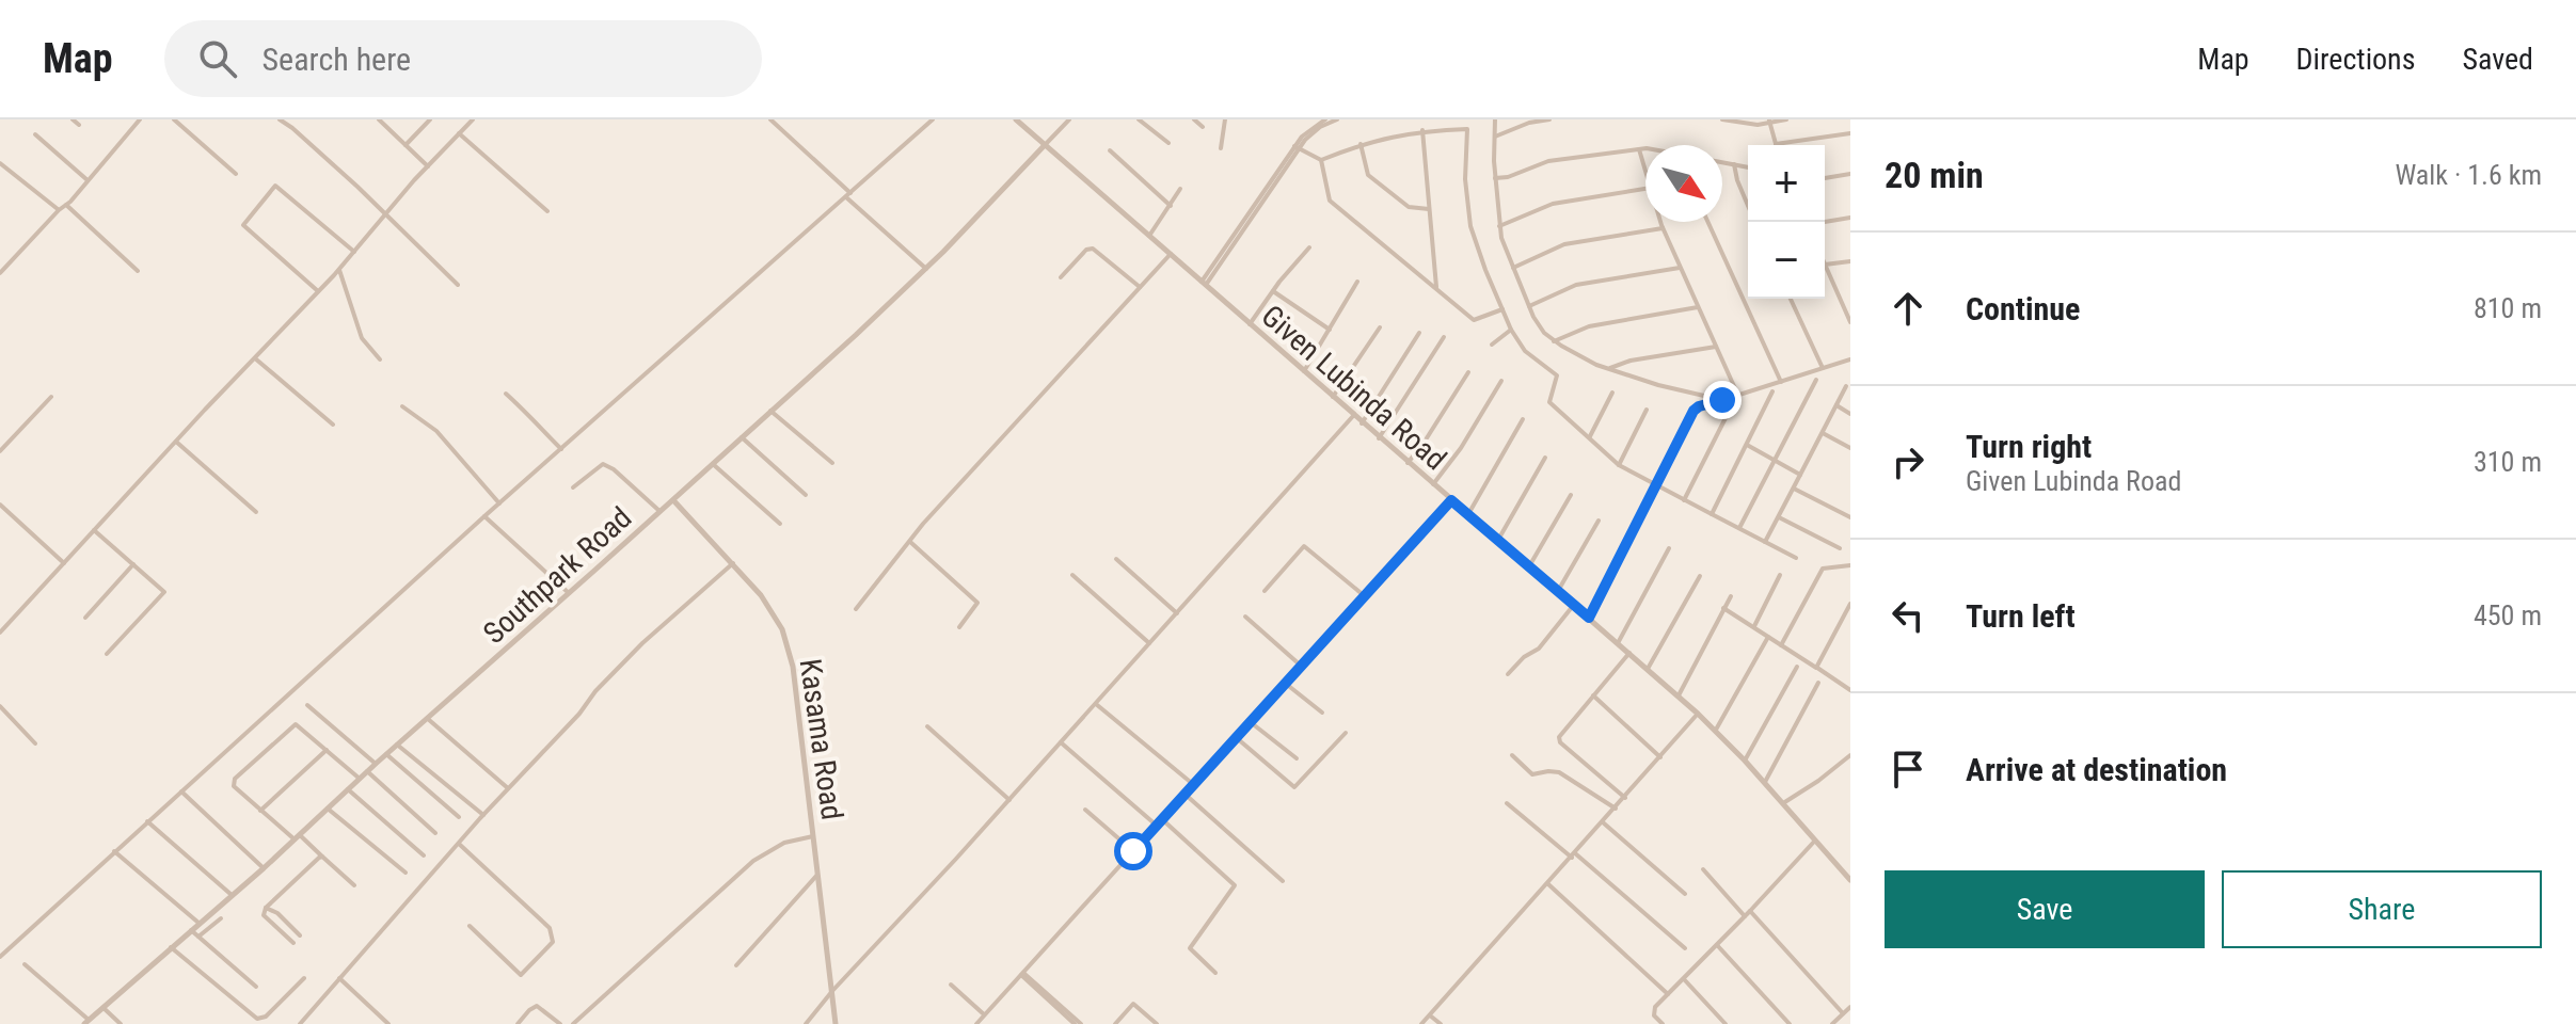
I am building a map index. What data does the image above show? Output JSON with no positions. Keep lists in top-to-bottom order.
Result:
{
  "streets": {
    "street": ["Given Lubinda Road", "Southpark Road", "Kasama Road"]
  },
  "crossings": [
    ["Given Lubinda Road", "Southpark Road"],
    ["Southpark Road", "Kasama Road"]
  ],
  "north": "bottom right",
  "page": {
    "header": "Map",
    "search": "Search here",
    "nav": ["Map", "Directions", "Saved"],
    "heading": ["20 min", "Walk · 1.6 km"],
    "map_buttons": ["+", "−"],
    "list": [
      ["Continue", "810 m"],
      ["Turn right", "Given Lubinda Road", "310 m"],
      ["Turn left", "450 m"],
      "Arrive at destination"
    ],
    "buttons": ["Save", "Share"]
  }
}
